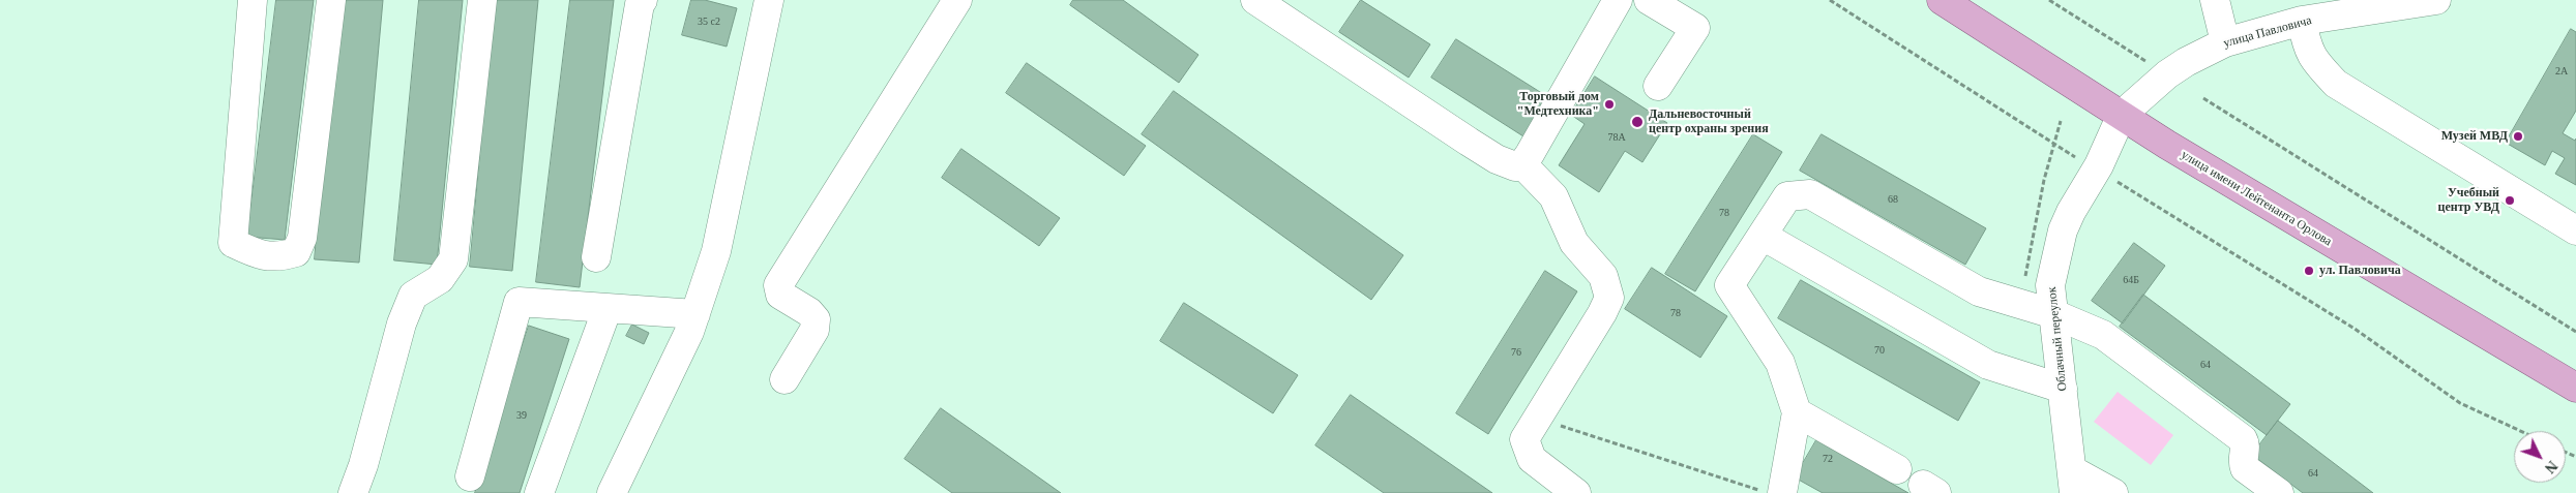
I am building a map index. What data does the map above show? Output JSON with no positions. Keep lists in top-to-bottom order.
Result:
{
  "streets": {
    "main road": ["улица имени Лейтенанта Орлова"],
    "street": ["улица Павловича", "Облачный переулок"]
  },
  "crossings": [
    ["улица Павловича", "улица имени Лейтенанта Орлова"],
    ["улица Павловича", "Облачный переулок"],
    ["улица имени Лейтенанта Орлова", "Облачный переулок"]
  ],
  "places": [
    "Торговый дом \"Медтехника\"",
    "Дальневосточный центр охраны зрения",
    "Музей МВД",
    "Учебный центр УВД",
    "ул. Павловича"
  ],
  "house_numbers": [
    "35 с2",
    "2А",
    "78А",
    "68",
    "78",
    "64Б",
    "78",
    "70",
    "76",
    "64",
    "39",
    "72",
    "64"
  ],
  "north": "bottom right"
}
